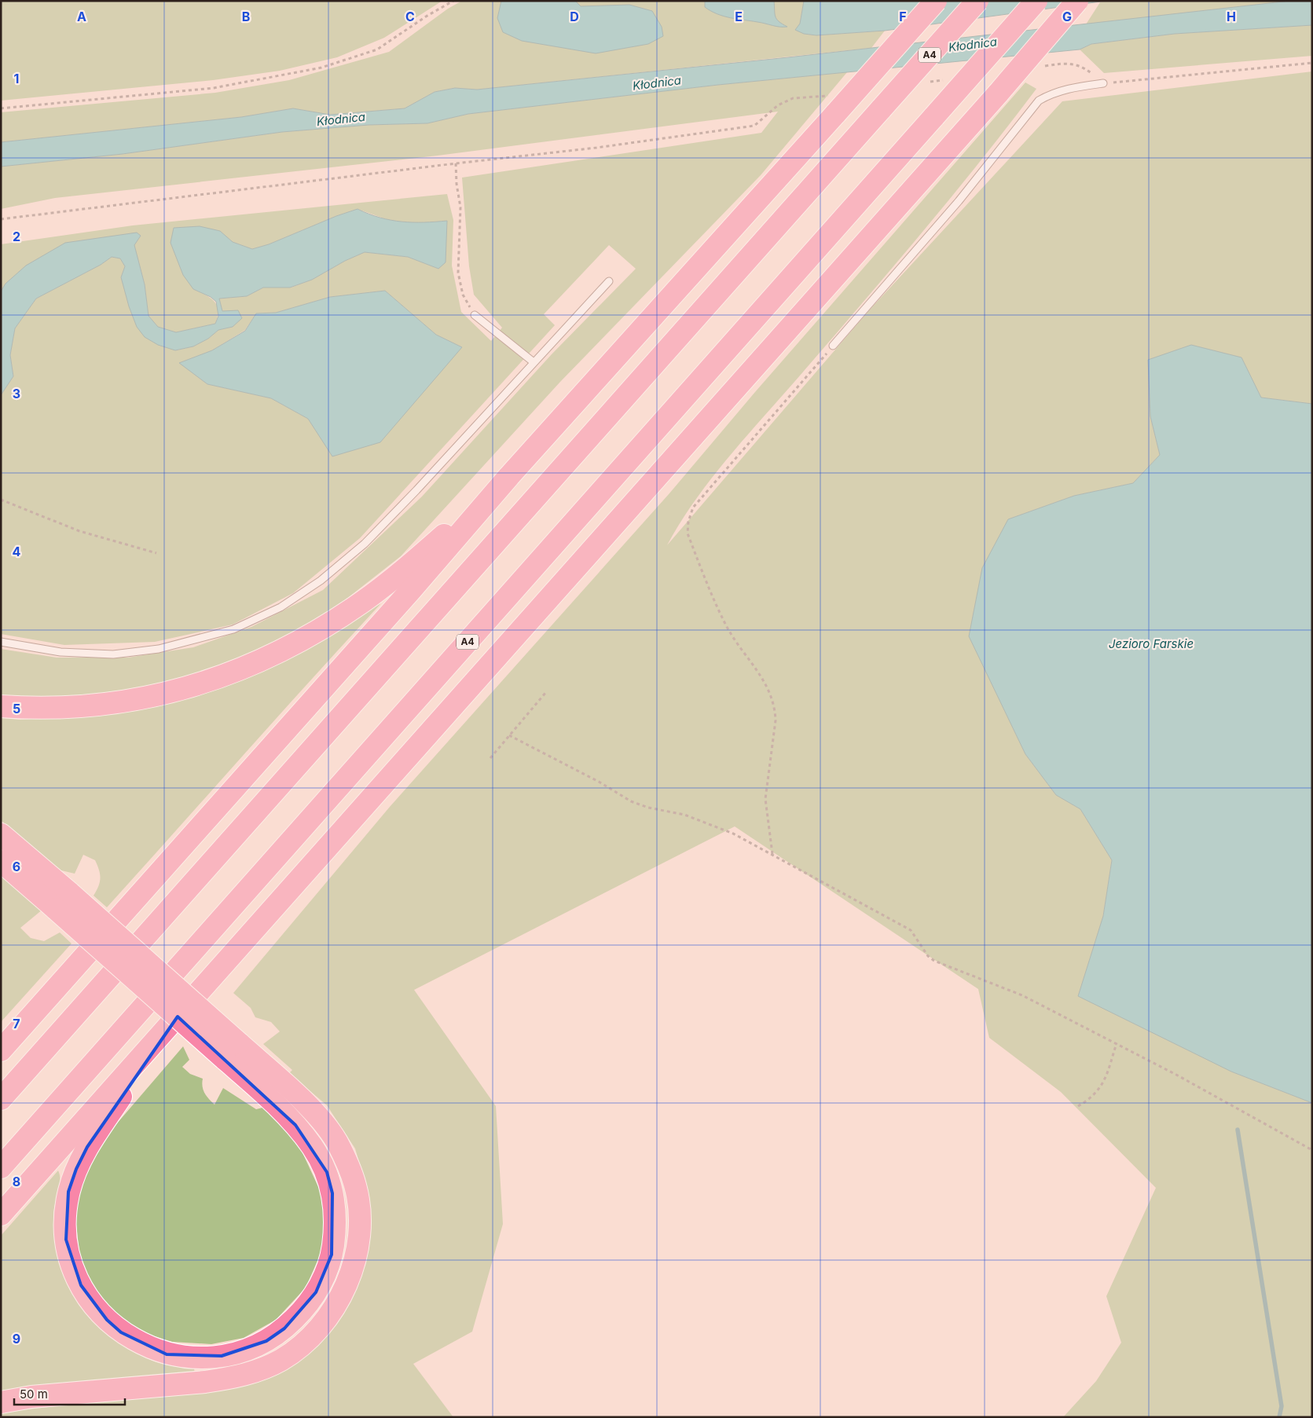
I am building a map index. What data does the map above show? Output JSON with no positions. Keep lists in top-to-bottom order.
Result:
{
  "streets": {
    "highway": ["A4"]
  },
  "water": ["Kłodnica", "Jezioro Farskie"],
  "scale_bar": "50 m",
  "grid": {
    "columns": [
      "A",
      "B",
      "C",
      "D",
      "E",
      "F",
      "G",
      "H"
    ],
    "rows": [
      "1",
      "2",
      "3",
      "4",
      "5",
      "6",
      "7",
      "8",
      "9"
    ]
  }
}
